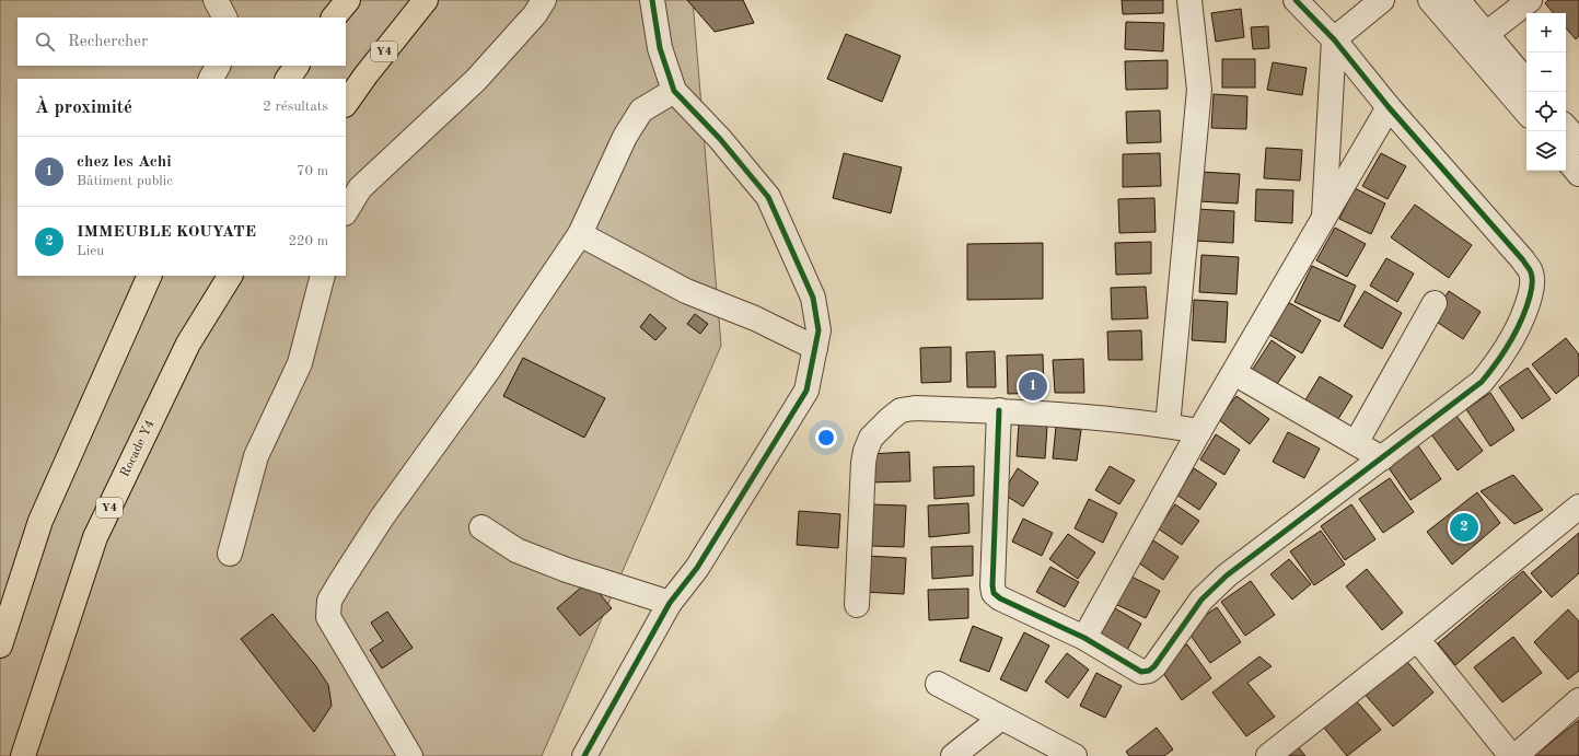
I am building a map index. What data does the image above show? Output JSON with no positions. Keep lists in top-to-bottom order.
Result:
{
  "streets": {
    "highway": ["Y4", "Rocade Y4"]
  },
  "page": {
    "map_buttons": ["+", "−"],
    "search": "Rechercher",
    "heading": ["À proximité", "2 résultats"],
    "list": [
      {
        "mark": "1",
        "name": "chez les Achi",
        "note": "Bâtiment public",
        "value": "70 m"
      },
      {
        "mark": "2",
        "name": "IMMEUBLE KOUYATE",
        "note": "Lieu",
        "value": "220 m"
      }
    ],
    "pins": ["1", "2"]
  }
}
